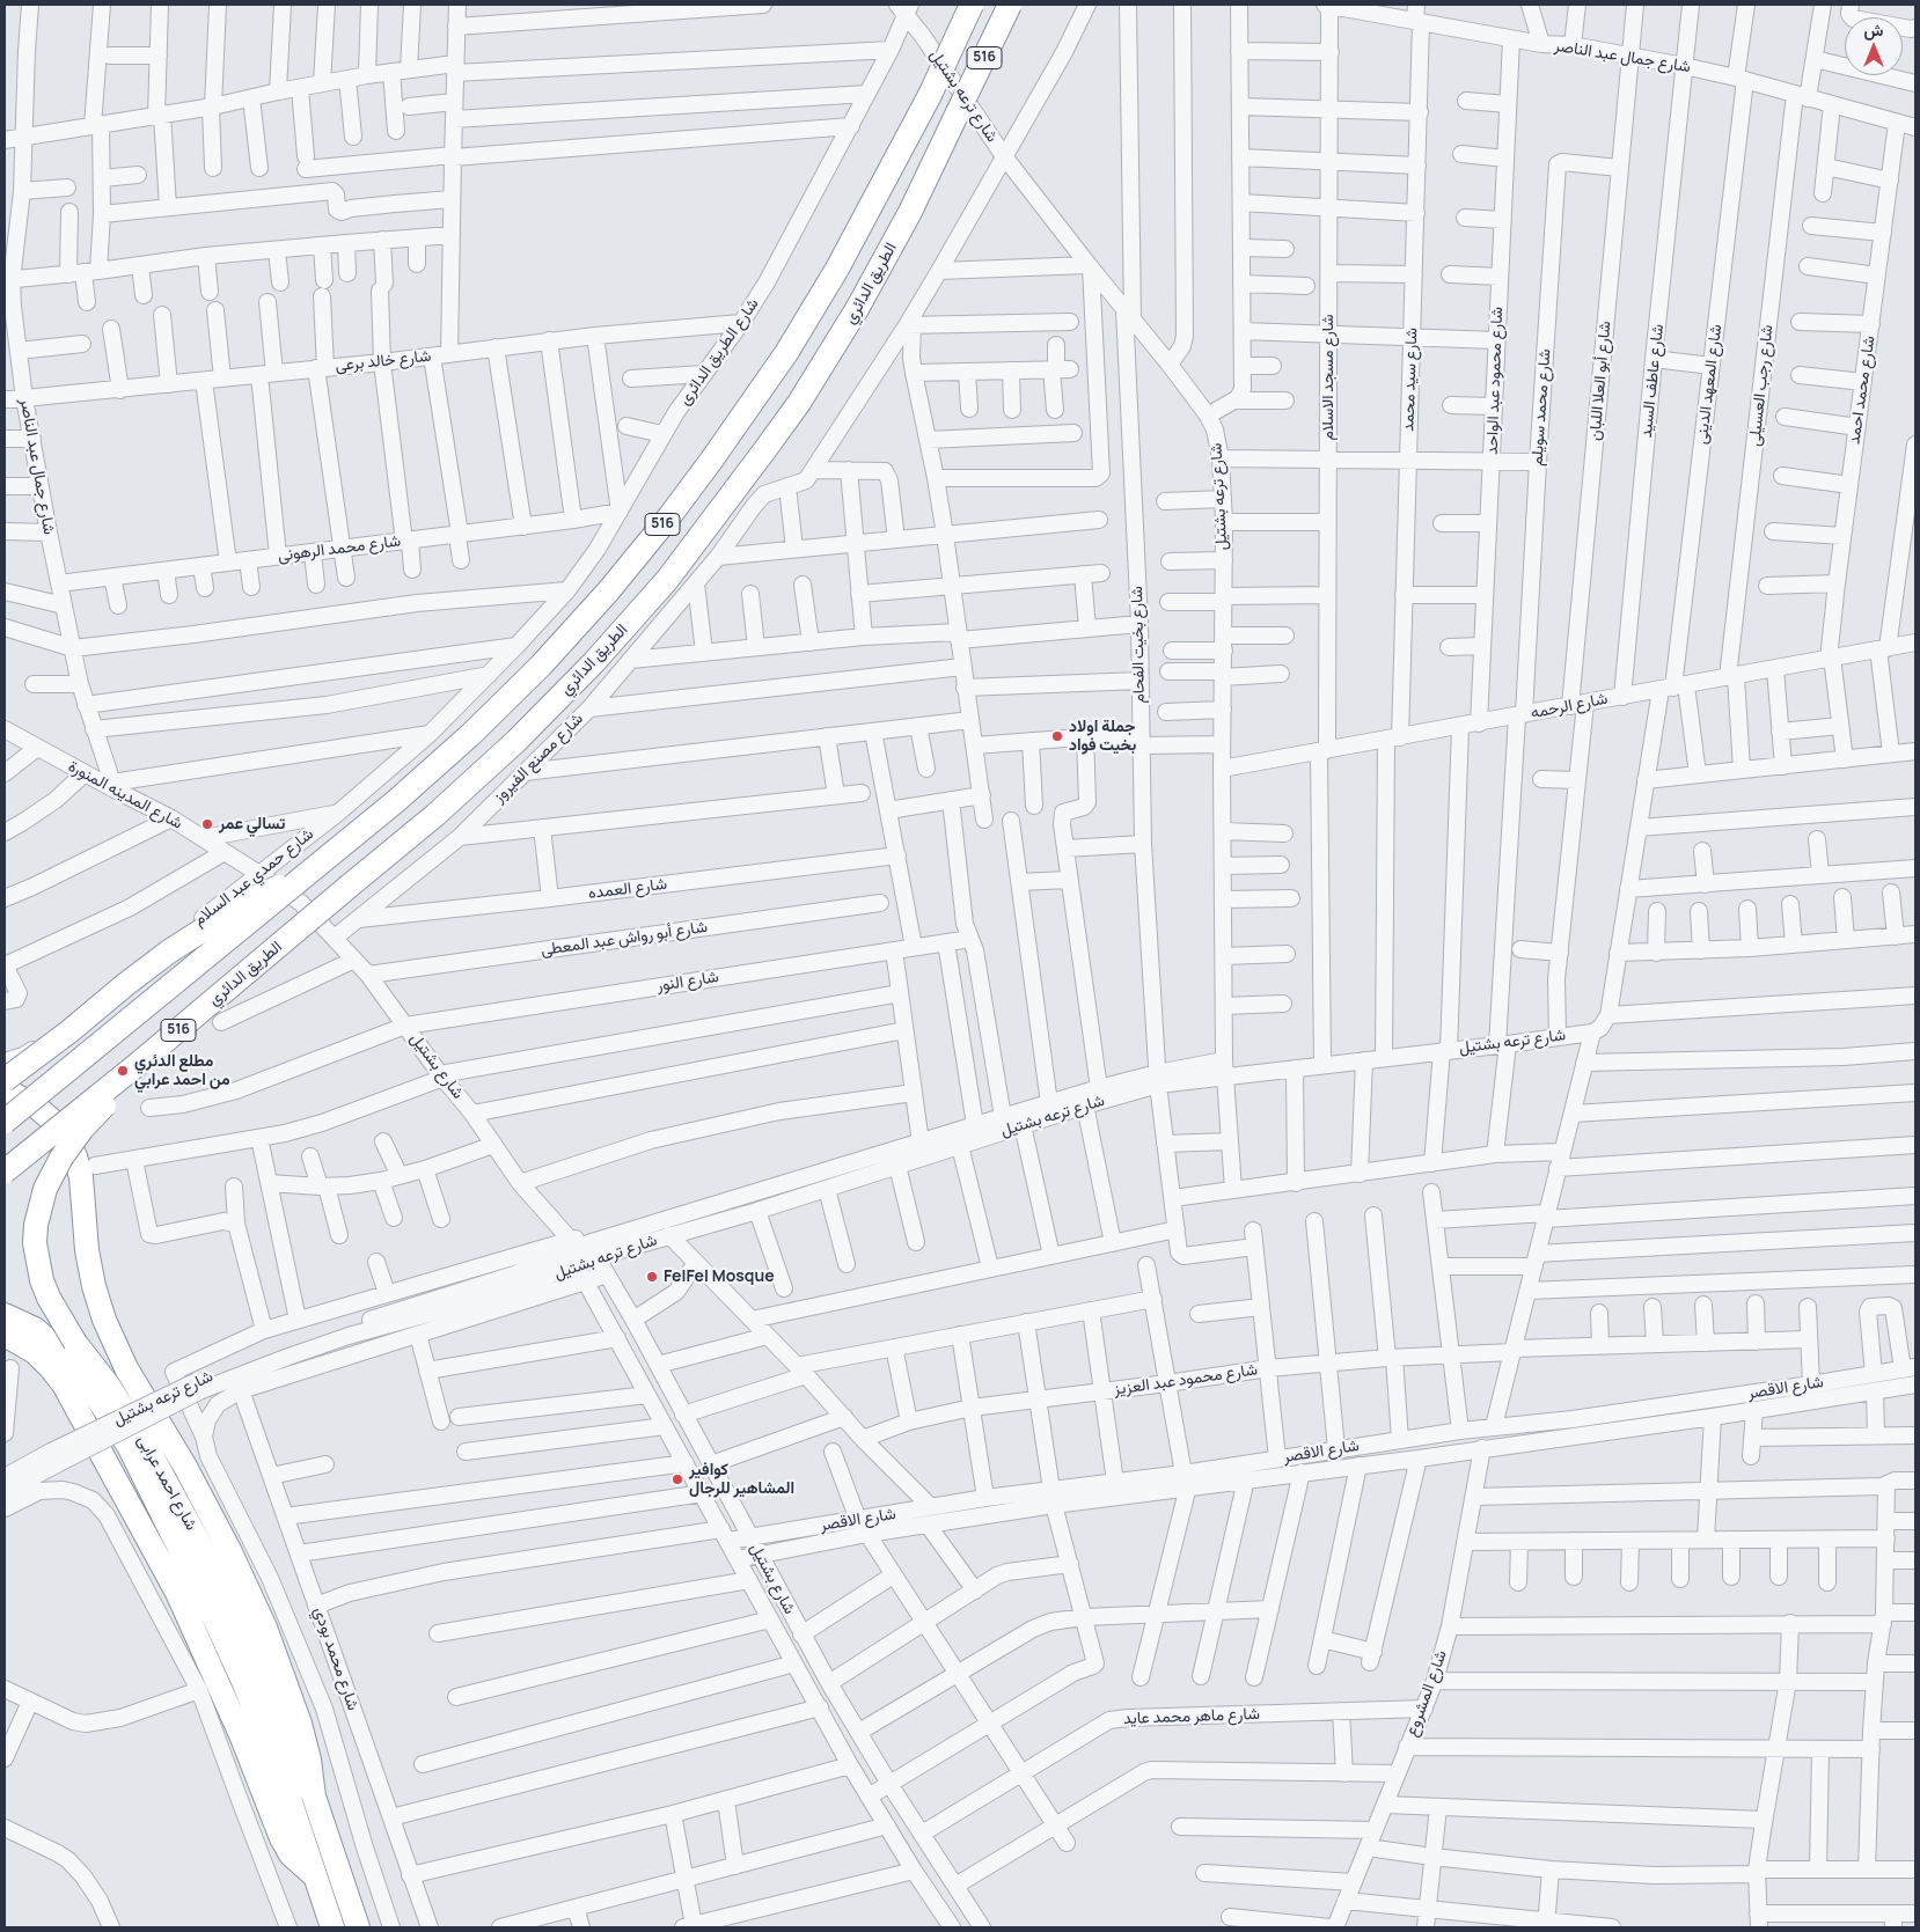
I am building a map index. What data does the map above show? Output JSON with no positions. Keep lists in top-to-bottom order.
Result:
{
  "streets": {
    "highway": ["516", "الطريق الدائري", "شارع احمد عرابى"],
    "street": [
      "شارع جمال عبد الناصر",
      "شارع ترعه بشتيل",
      "شارع الطريق الدائرى",
      "شارع خالد برعى",
      "شارع مسجد الاسلام",
      "شارع سيد محمد",
      "شارع محمود عبد الواحد",
      "شارع أبو العلا اللبان",
      "شارع عاطف السيد",
      "شارع المعهد الدينى",
      "شارع رجب العسيلى",
      "شارع محمد احمد",
      "شارع محمد سويلم",
      "شارع محمد الرهونى",
      "شارع بخيت الفحام",
      "شارع الرحمه",
      "شارع مصنع الفيروز",
      "شارع المدينه المنورة",
      "شارع حمدي عبد السلام",
      "شارع العمده",
      "شارع أبو رواش عبد المعطى",
      "شارع النور",
      "شارع بشتيل",
      "شارع محمود عبد العزيز",
      "شارع الاقصر",
      "شارع محمد بودي",
      "شارع المشروع",
      "شارع ماهر محمد عايد"
    ]
  },
  "crossings": [
    ["شارع جمال عبد الناصر", "شارع خالد برعى"],
    ["شارع جمال عبد الناصر", "شارع مسجد الاسلام"],
    ["شارع جمال عبد الناصر", "شارع سيد محمد"],
    ["شارع جمال عبد الناصر", "شارع محمود عبد الواحد"],
    ["شارع جمال عبد الناصر", "شارع أبو العلا اللبان"],
    ["شارع جمال عبد الناصر", "شارع عاطف السيد"],
    ["شارع جمال عبد الناصر", "شارع المعهد الدينى"],
    ["شارع جمال عبد الناصر", "شارع رجب العسيلى"],
    ["شارع جمال عبد الناصر", "شارع محمد احمد"],
    ["شارع جمال عبد الناصر", "شارع محمد الرهونى"],
    ["شارع جمال عبد الناصر", "شارع المدينه المنورة"],
    ["شارع ترعه بشتيل", "شارع الطريق الدائرى"],
    ["شارع ترعه بشتيل", "شارع مسجد الاسلام"],
    ["شارع ترعه بشتيل", "شارع سيد محمد"],
    ["شارع ترعه بشتيل", "شارع أبو العلا اللبان"],
    ["شارع ترعه بشتيل", "شارع محمد سويلم"],
    ["شارع ترعه بشتيل", "شارع بخيت الفحام"],
    ["شارع ترعه بشتيل", "شارع الرحمه"],
    ["شارع ترعه بشتيل", "شارع بشتيل"],
    ["الطريق الدائري", "شارع احمد عرابى"],
    ["شارع الطريق الدائرى", "شارع خالد برعى"],
    ["شارع الطريق الدائرى", "شارع محمد الرهونى"],
    ["شارع الطريق الدائرى", "شارع حمدي عبد السلام"],
    ["شارع مسجد الاسلام", "شارع الرحمه"],
    ["شارع سيد محمد", "شارع الرحمه"],
    ["شارع محمود عبد الواحد", "شارع الرحمه"],
    ["شارع أبو العلا اللبان", "شارع محمد سويلم"],
    ["شارع أبو العلا اللبان", "شارع الرحمه"],
    ["شارع عاطف السيد", "شارع الرحمه"],
    ["شارع المعهد الدينى", "شارع الرحمه"],
    ["شارع رجب العسيلى", "شارع الرحمه"],
    ["شارع محمد احمد", "شارع الرحمه"],
    ["شارع محمد سويلم", "شارع الرحمه"],
    ["شارع مصنع الفيروز", "شارع العمده"],
    ["شارع مصنع الفيروز", "شارع بشتيل"],
    ["شارع المدينه المنورة", "شارع حمدي عبد السلام"],
    ["شارع المدينه المنورة", "شارع بشتيل"],
    ["شارع أبو رواش عبد المعطى", "شارع بشتيل"],
    ["شارع النور", "شارع بشتيل"],
    ["شارع بشتيل", "شارع الاقصر"],
    ["شارع بشتيل", "شارع ماهر محمد عايد"],
    ["شارع الاقصر", "شارع محمد بودي"],
    ["شارع الاقصر", "شارع المشروع"],
    ["شارع المشروع", "شارع ماهر محمد عايد"]
  ],
  "places": [
    "جملة اولاد بخيت فواد",
    "تسالي عمر",
    "مطلع الدئري من احمد عرابي",
    "FelFel Mosque",
    "كوافير المشاهير للرجال"
  ],
  "north": "top"
}
